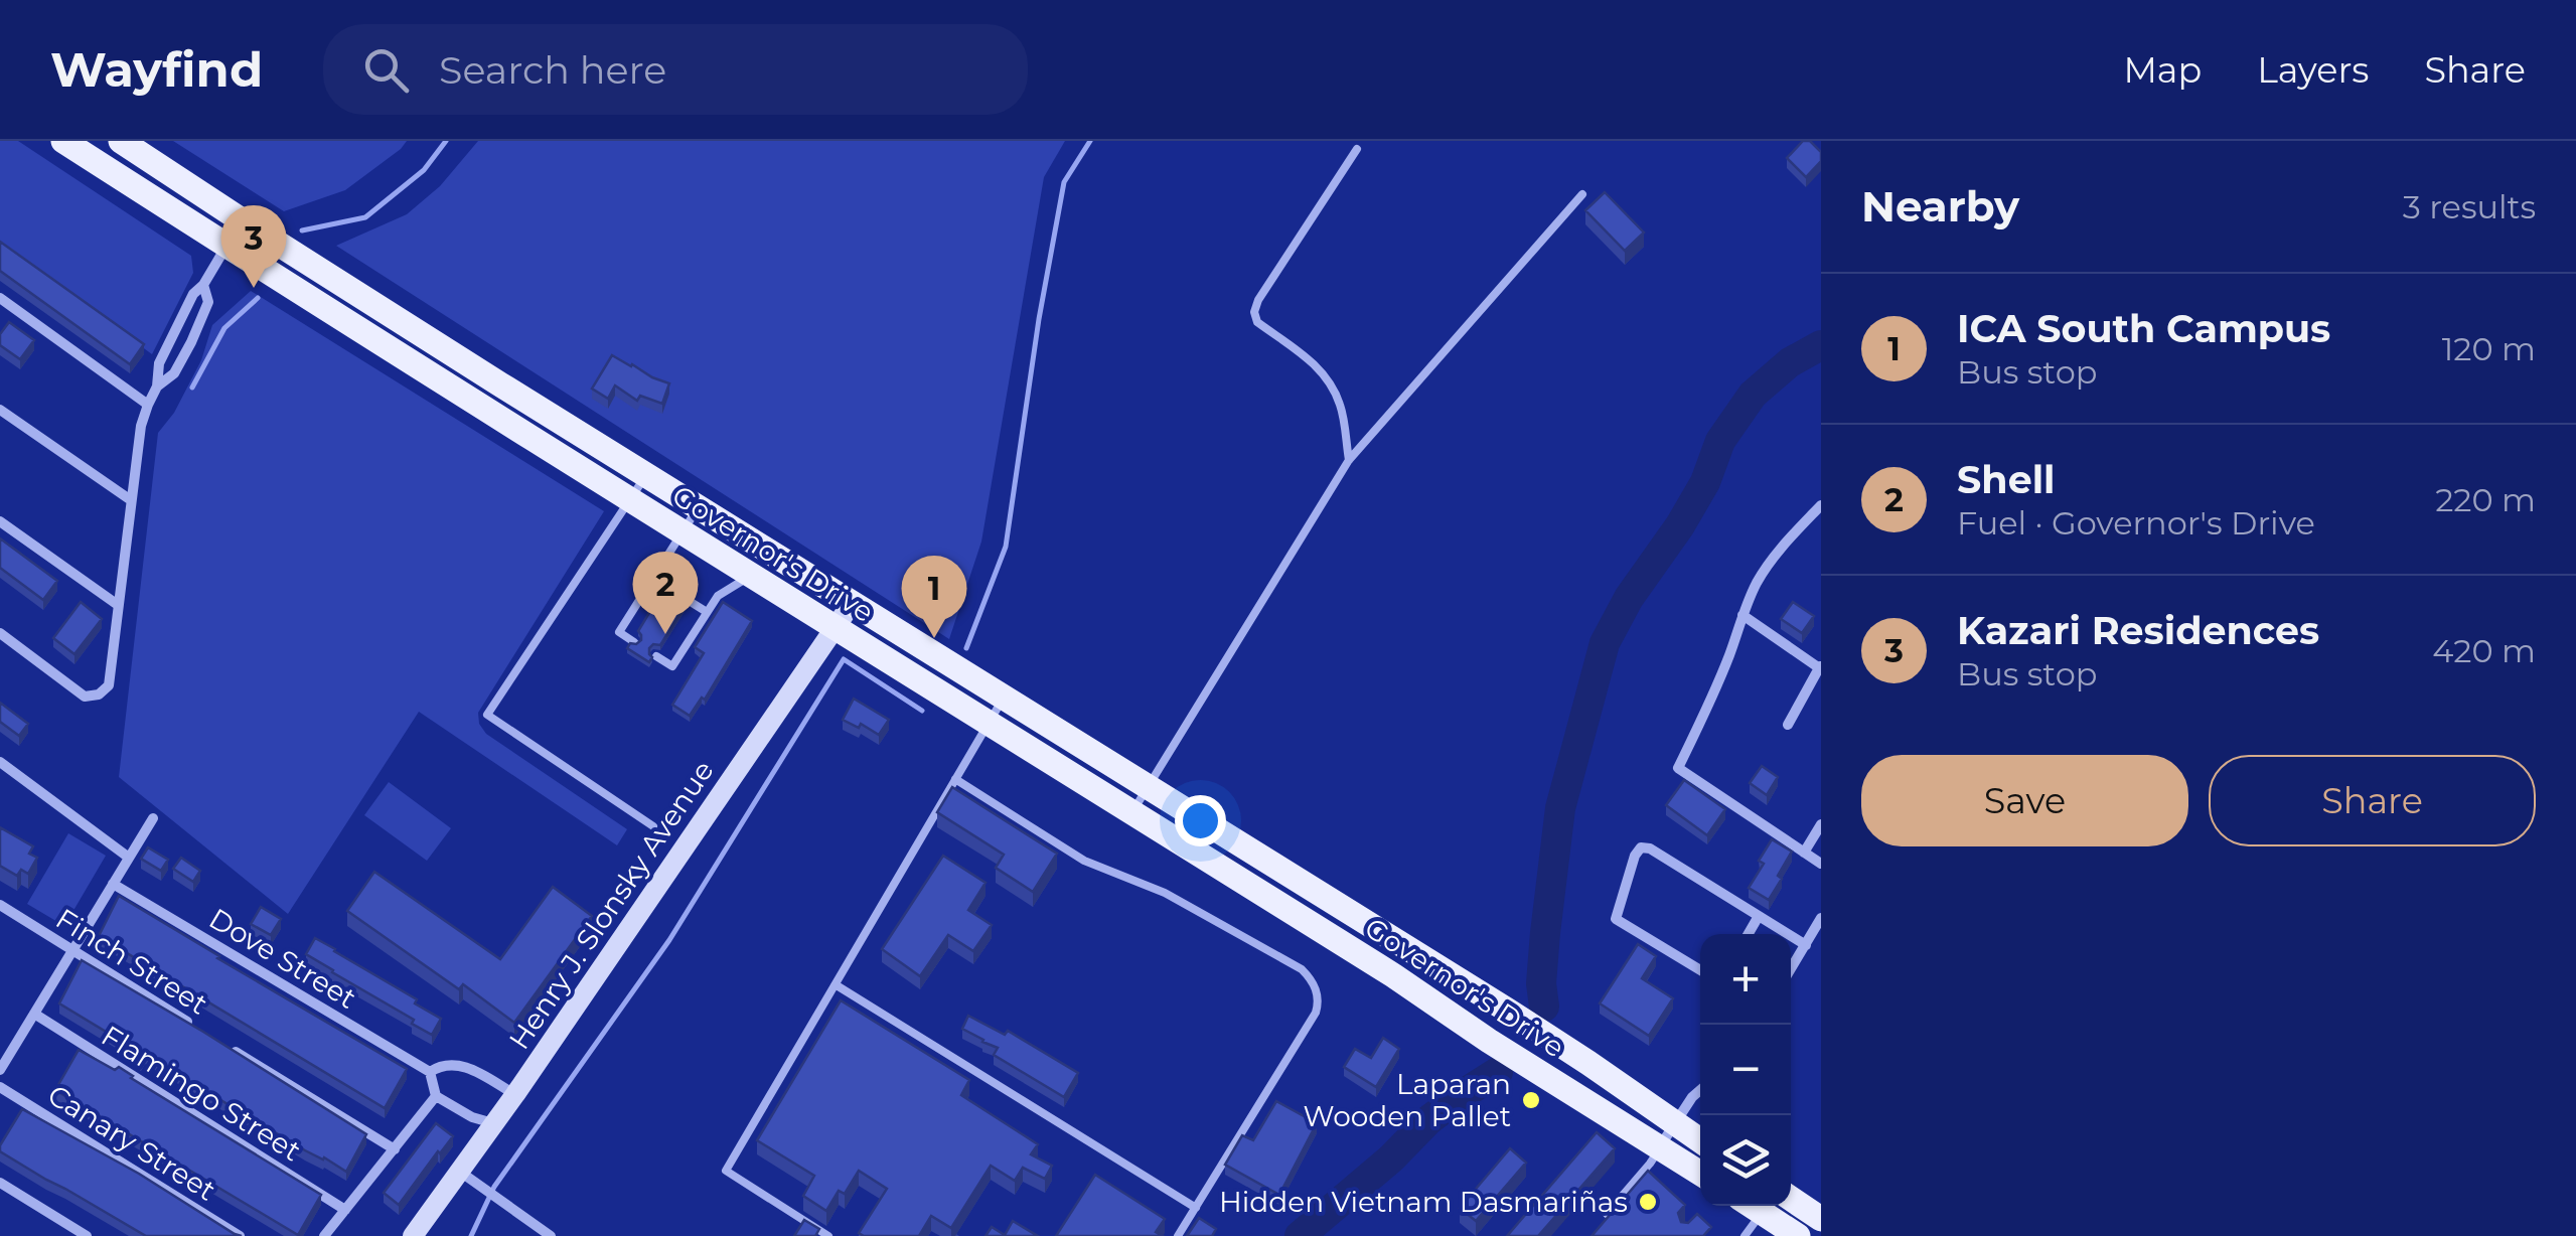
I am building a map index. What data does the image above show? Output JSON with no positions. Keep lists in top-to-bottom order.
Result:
{
  "streets": {
    "main road": ["Governor's Drive"],
    "street": [
      "Henry J. Slonsky Avenue",
      "Dove Street",
      "Finch Street",
      "Flamingo Street",
      "Canary Street"
    ]
  },
  "crossings": [
    ["Governor's Drive", "Henry J. Slonsky Avenue"]
  ],
  "places": ["Laparan Wooden Pallet", "Hidden Vietnam Dasmariñas"],
  "page": {
    "header": "Wayfind",
    "search": "Search here",
    "nav": ["Map", "Layers", "Share"],
    "heading": ["Nearby", "3 results"],
    "pins": ["3", "2", "1"],
    "list": [
      {
        "mark": "1",
        "name": "ICA South Campus",
        "note": "Bus stop",
        "value": "120 m"
      },
      {
        "mark": "2",
        "name": "Shell",
        "note": "Fuel · Governor's Drive",
        "value": "220 m"
      },
      {
        "mark": "3",
        "name": "Kazari Residences",
        "note": "Bus stop",
        "value": "420 m"
      }
    ],
    "buttons": ["Save", "Share"],
    "map_buttons": ["+", "−"]
  }
}
